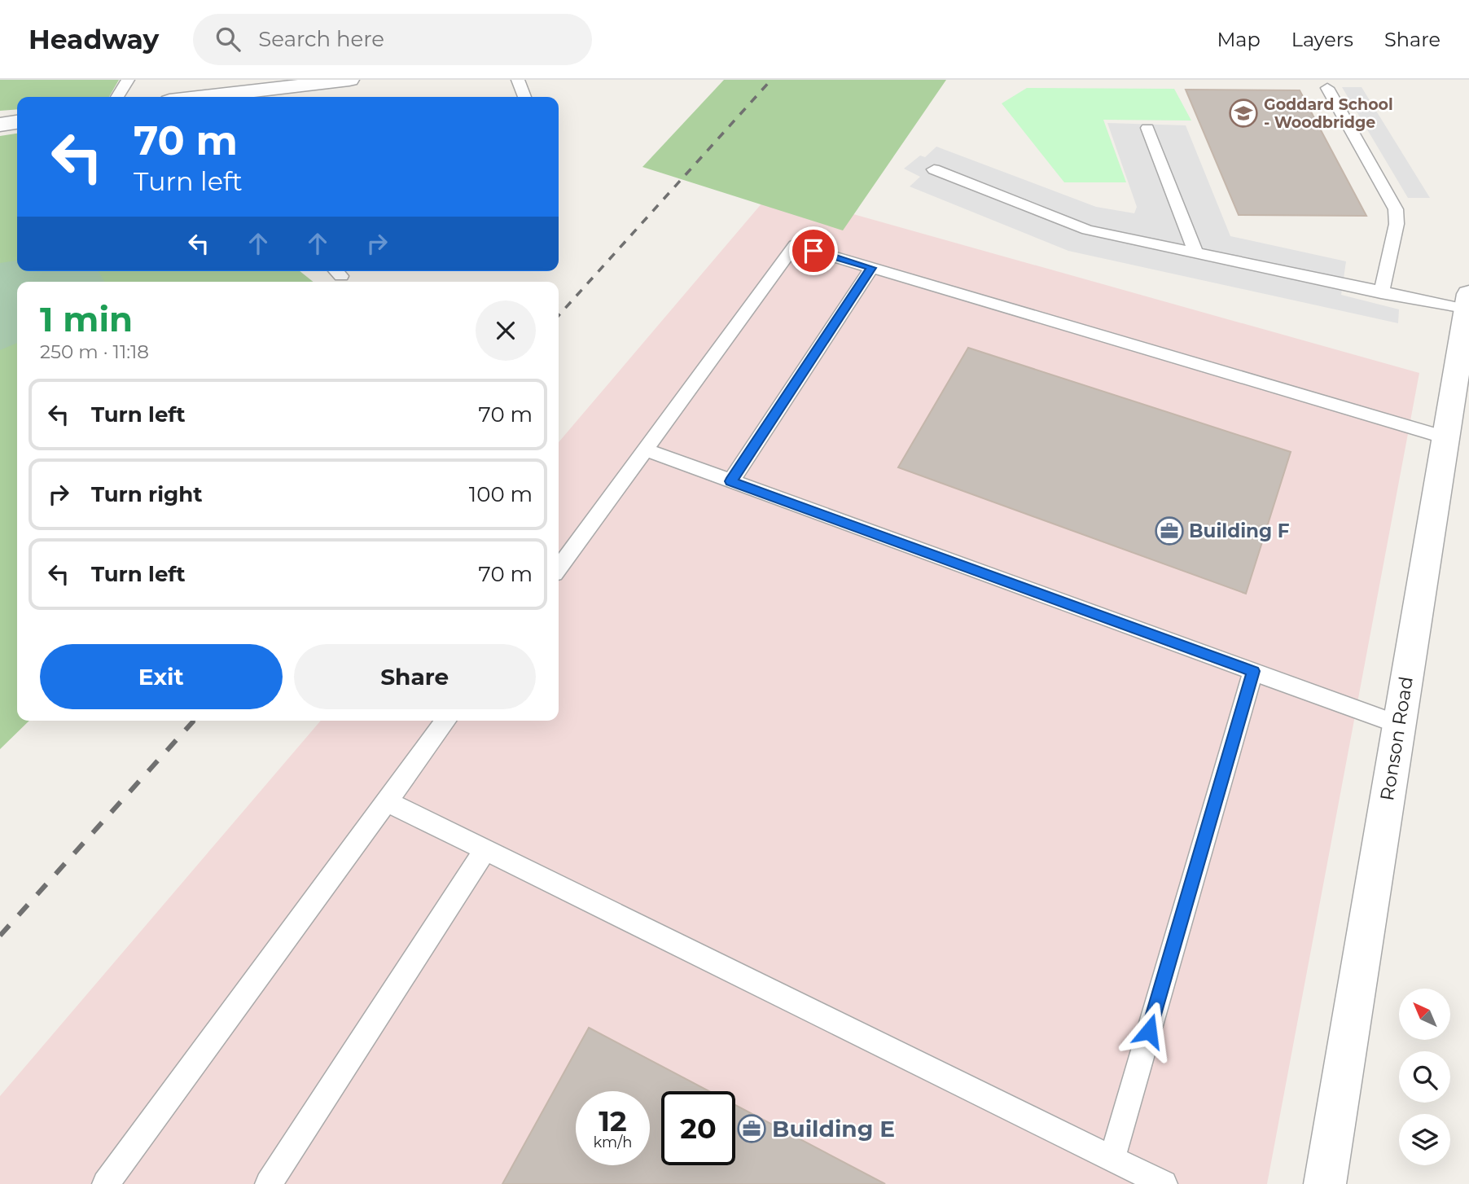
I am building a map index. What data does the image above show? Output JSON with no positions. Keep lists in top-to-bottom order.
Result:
{
  "streets": {
    "street": ["Ronson Road"]
  },
  "places": {
    "school or university": ["Goddard School - Woodbridge"],
    "office": ["Building F", "Building E"]
  },
  "north": "top left",
  "page": {
    "header": "Headway",
    "search": "Search here",
    "nav": ["Map", "Layers", "Share"],
    "turn": ["70 m", "Turn left"],
    "heading": ["1 min", "250 m · 11:18"],
    "list": [
      {
        "name": "Turn left",
        "value": "70 m"
      },
      {
        "name": "Turn right",
        "value": "100 m"
      },
      {
        "name": "Turn left",
        "value": "70 m"
      }
    ],
    "buttons": ["Exit", "Share"],
    "speed": "12 km/h",
    "limit": "20"
  }
}
